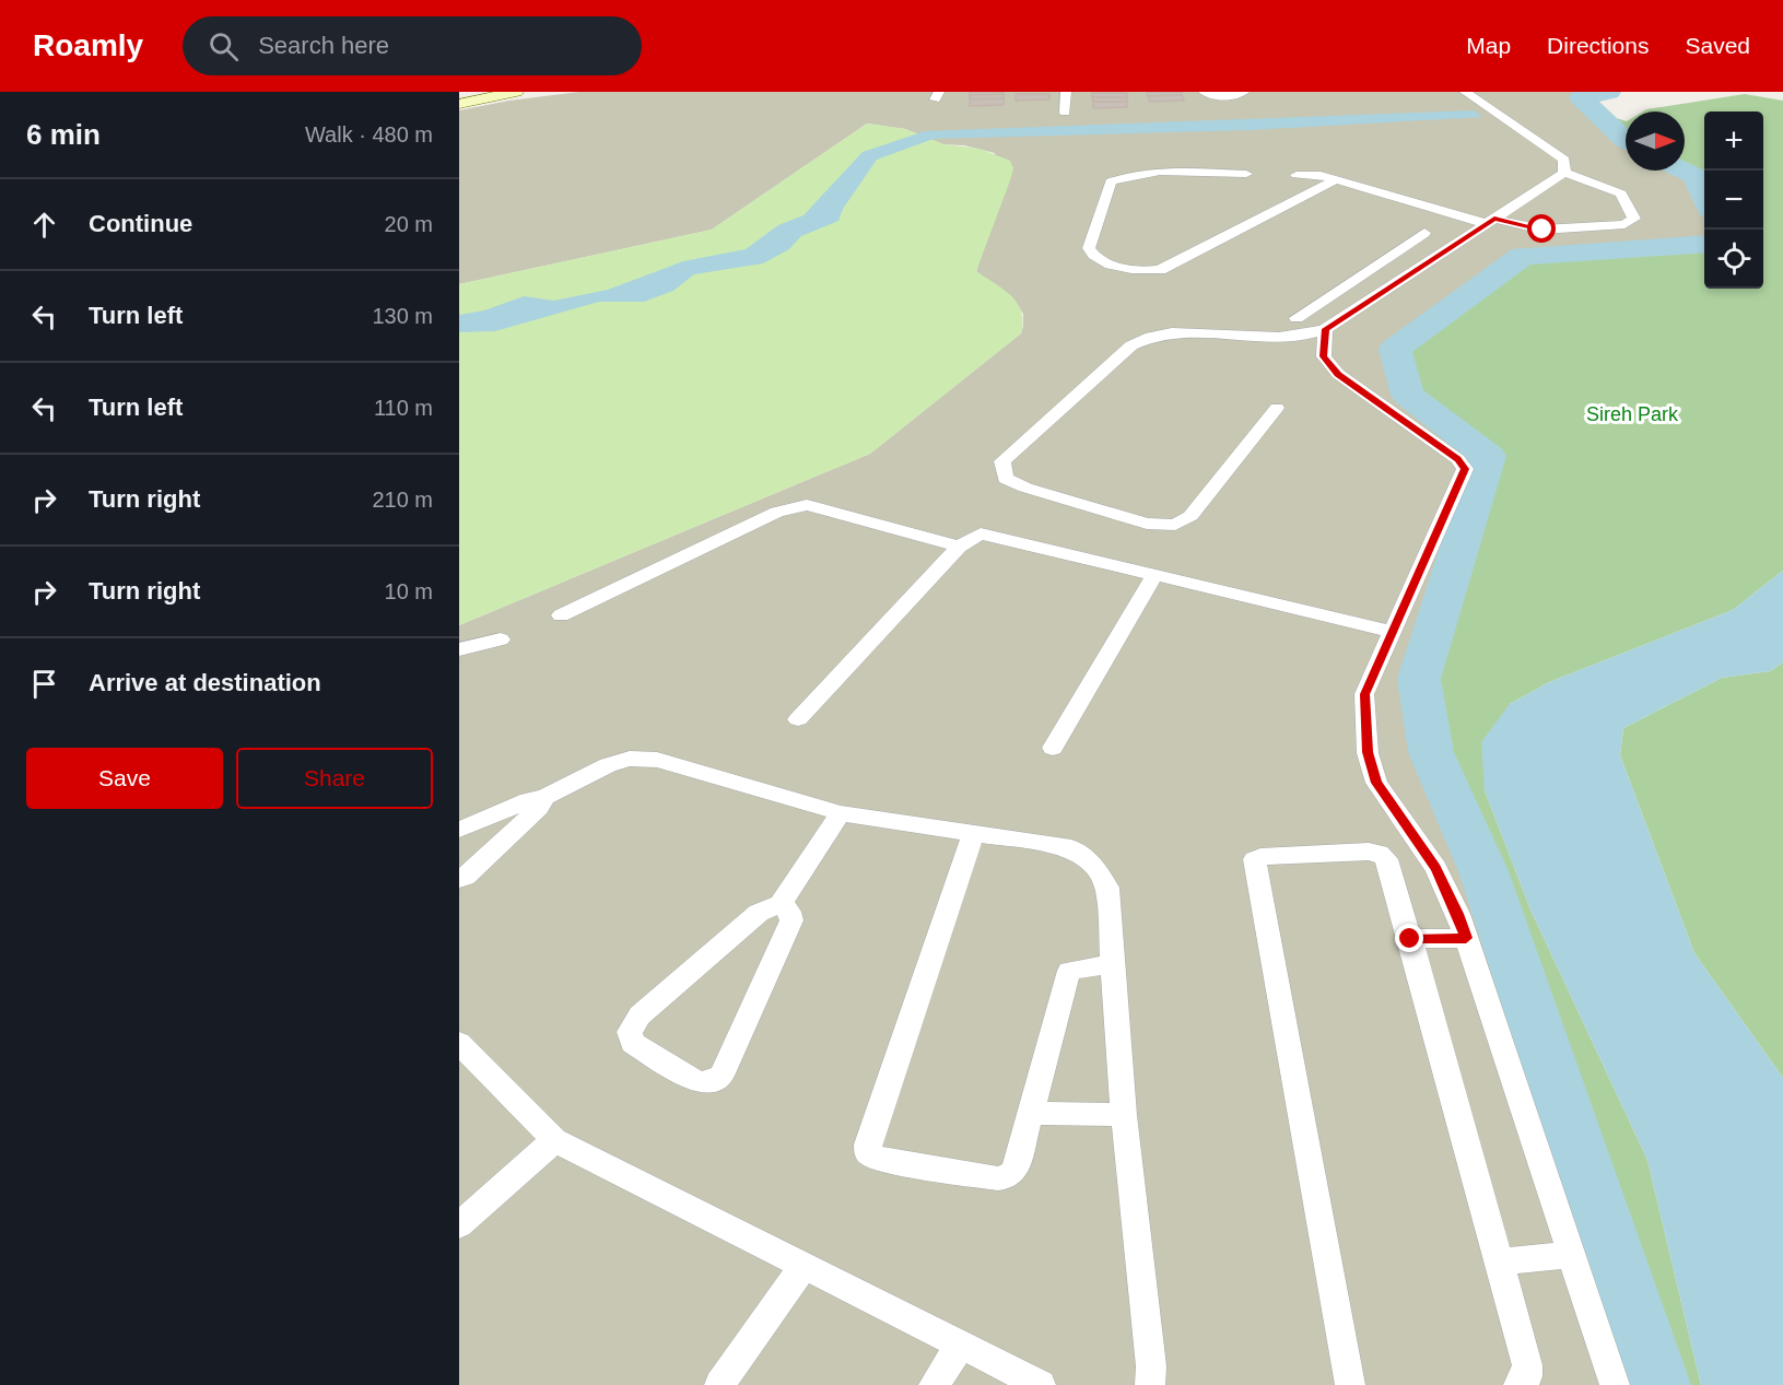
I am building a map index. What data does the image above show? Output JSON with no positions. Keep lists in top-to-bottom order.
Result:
{
  "parks": ["Sireh Park"],
  "north": "right",
  "page": {
    "header": "Roamly",
    "search": "Search here",
    "nav": ["Map", "Directions", "Saved"],
    "heading": ["6 min", "Walk · 480 m"],
    "map_buttons": ["+", "−"],
    "list": [
      ["Continue", "20 m"],
      ["Turn left", "130 m"],
      ["Turn left", "110 m"],
      ["Turn right", "210 m"],
      ["Turn right", "10 m"],
      "Arrive at destination"
    ],
    "buttons": ["Save", "Share"]
  }
}
